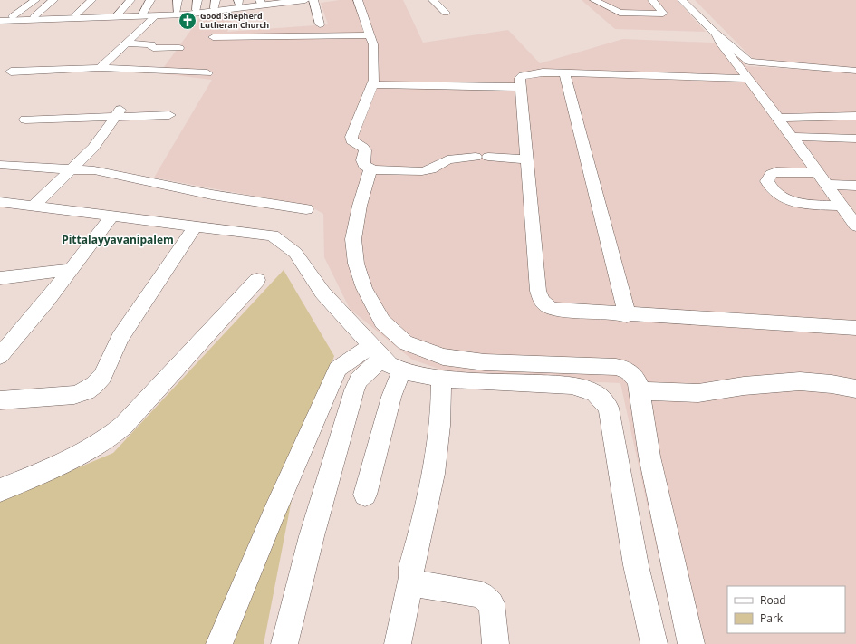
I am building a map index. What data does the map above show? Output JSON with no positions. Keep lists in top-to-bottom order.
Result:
{
  "districts": ["Pittalayyavanipalem"],
  "places": {
    "church": ["Good Shepherd Lutheran Church"]
  },
  "legend": ["Road", "Park"]
}
